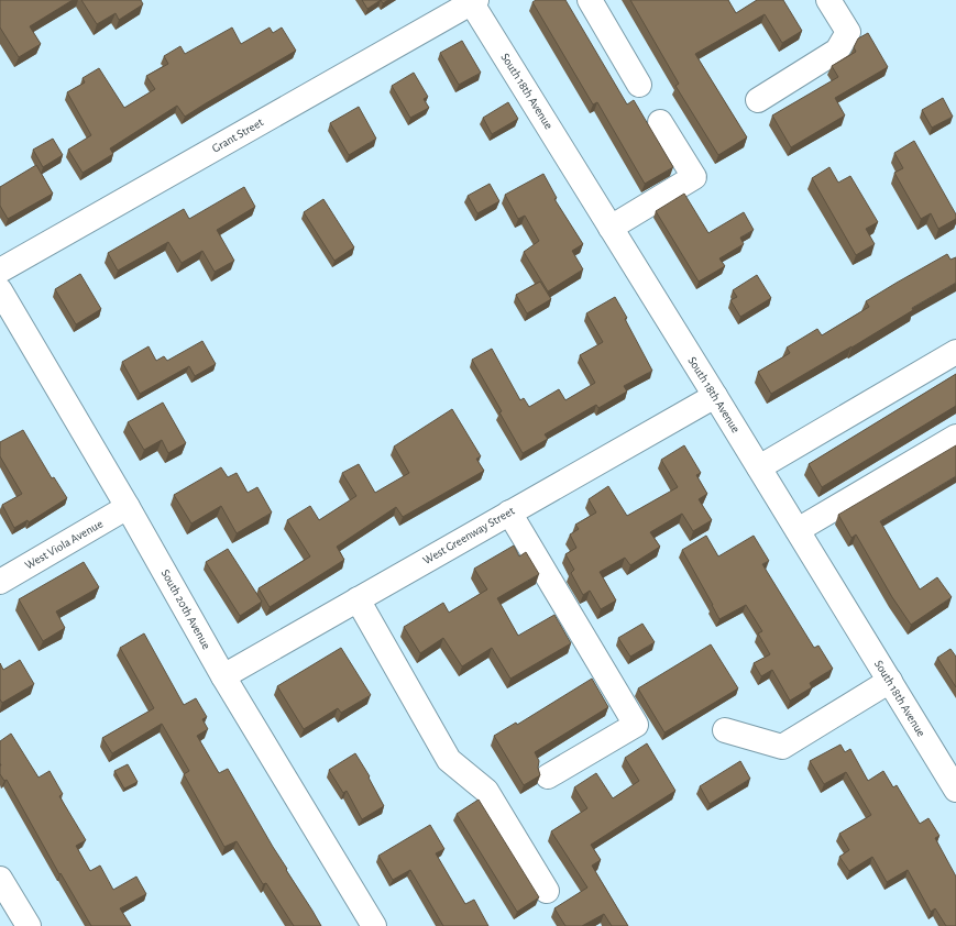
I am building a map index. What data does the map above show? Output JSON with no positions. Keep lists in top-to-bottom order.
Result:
{
  "streets": {
    "street": [
      "South 18th Avenue",
      "Grant Street",
      "West Greenway Street",
      "West Viola Avenue",
      "South 20th Avenue"
    ]
  },
  "crossings": [
    ["South 18th Avenue", "Grant Street"],
    ["South 18th Avenue", "West Greenway Street"],
    ["West Greenway Street", "South 20th Avenue"],
    ["West Viola Avenue", "South 20th Avenue"]
  ]
}
